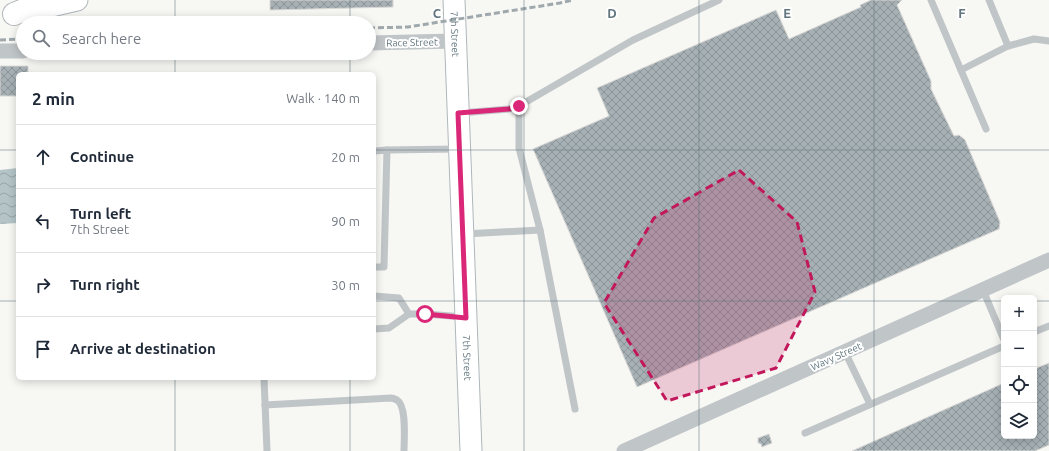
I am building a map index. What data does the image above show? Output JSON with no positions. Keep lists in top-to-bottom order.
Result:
{
  "streets": {
    "street": ["7th Street", "Race Street", "Wavy Street"]
  },
  "crossings": [
    ["7th Street", "Race Street"]
  ],
  "page": {
    "search": "Search here",
    "heading": ["2 min", "Walk · 140 m"],
    "list": [
      ["Continue", "20 m"],
      ["Turn left", "7th Street", "90 m"],
      ["Turn right", "30 m"],
      "Arrive at destination"
    ],
    "map_buttons": ["+", "−"]
  },
  "grid": {
    "columns": [
      "C",
      "D",
      "E",
      "F"
    ]
  }
}
